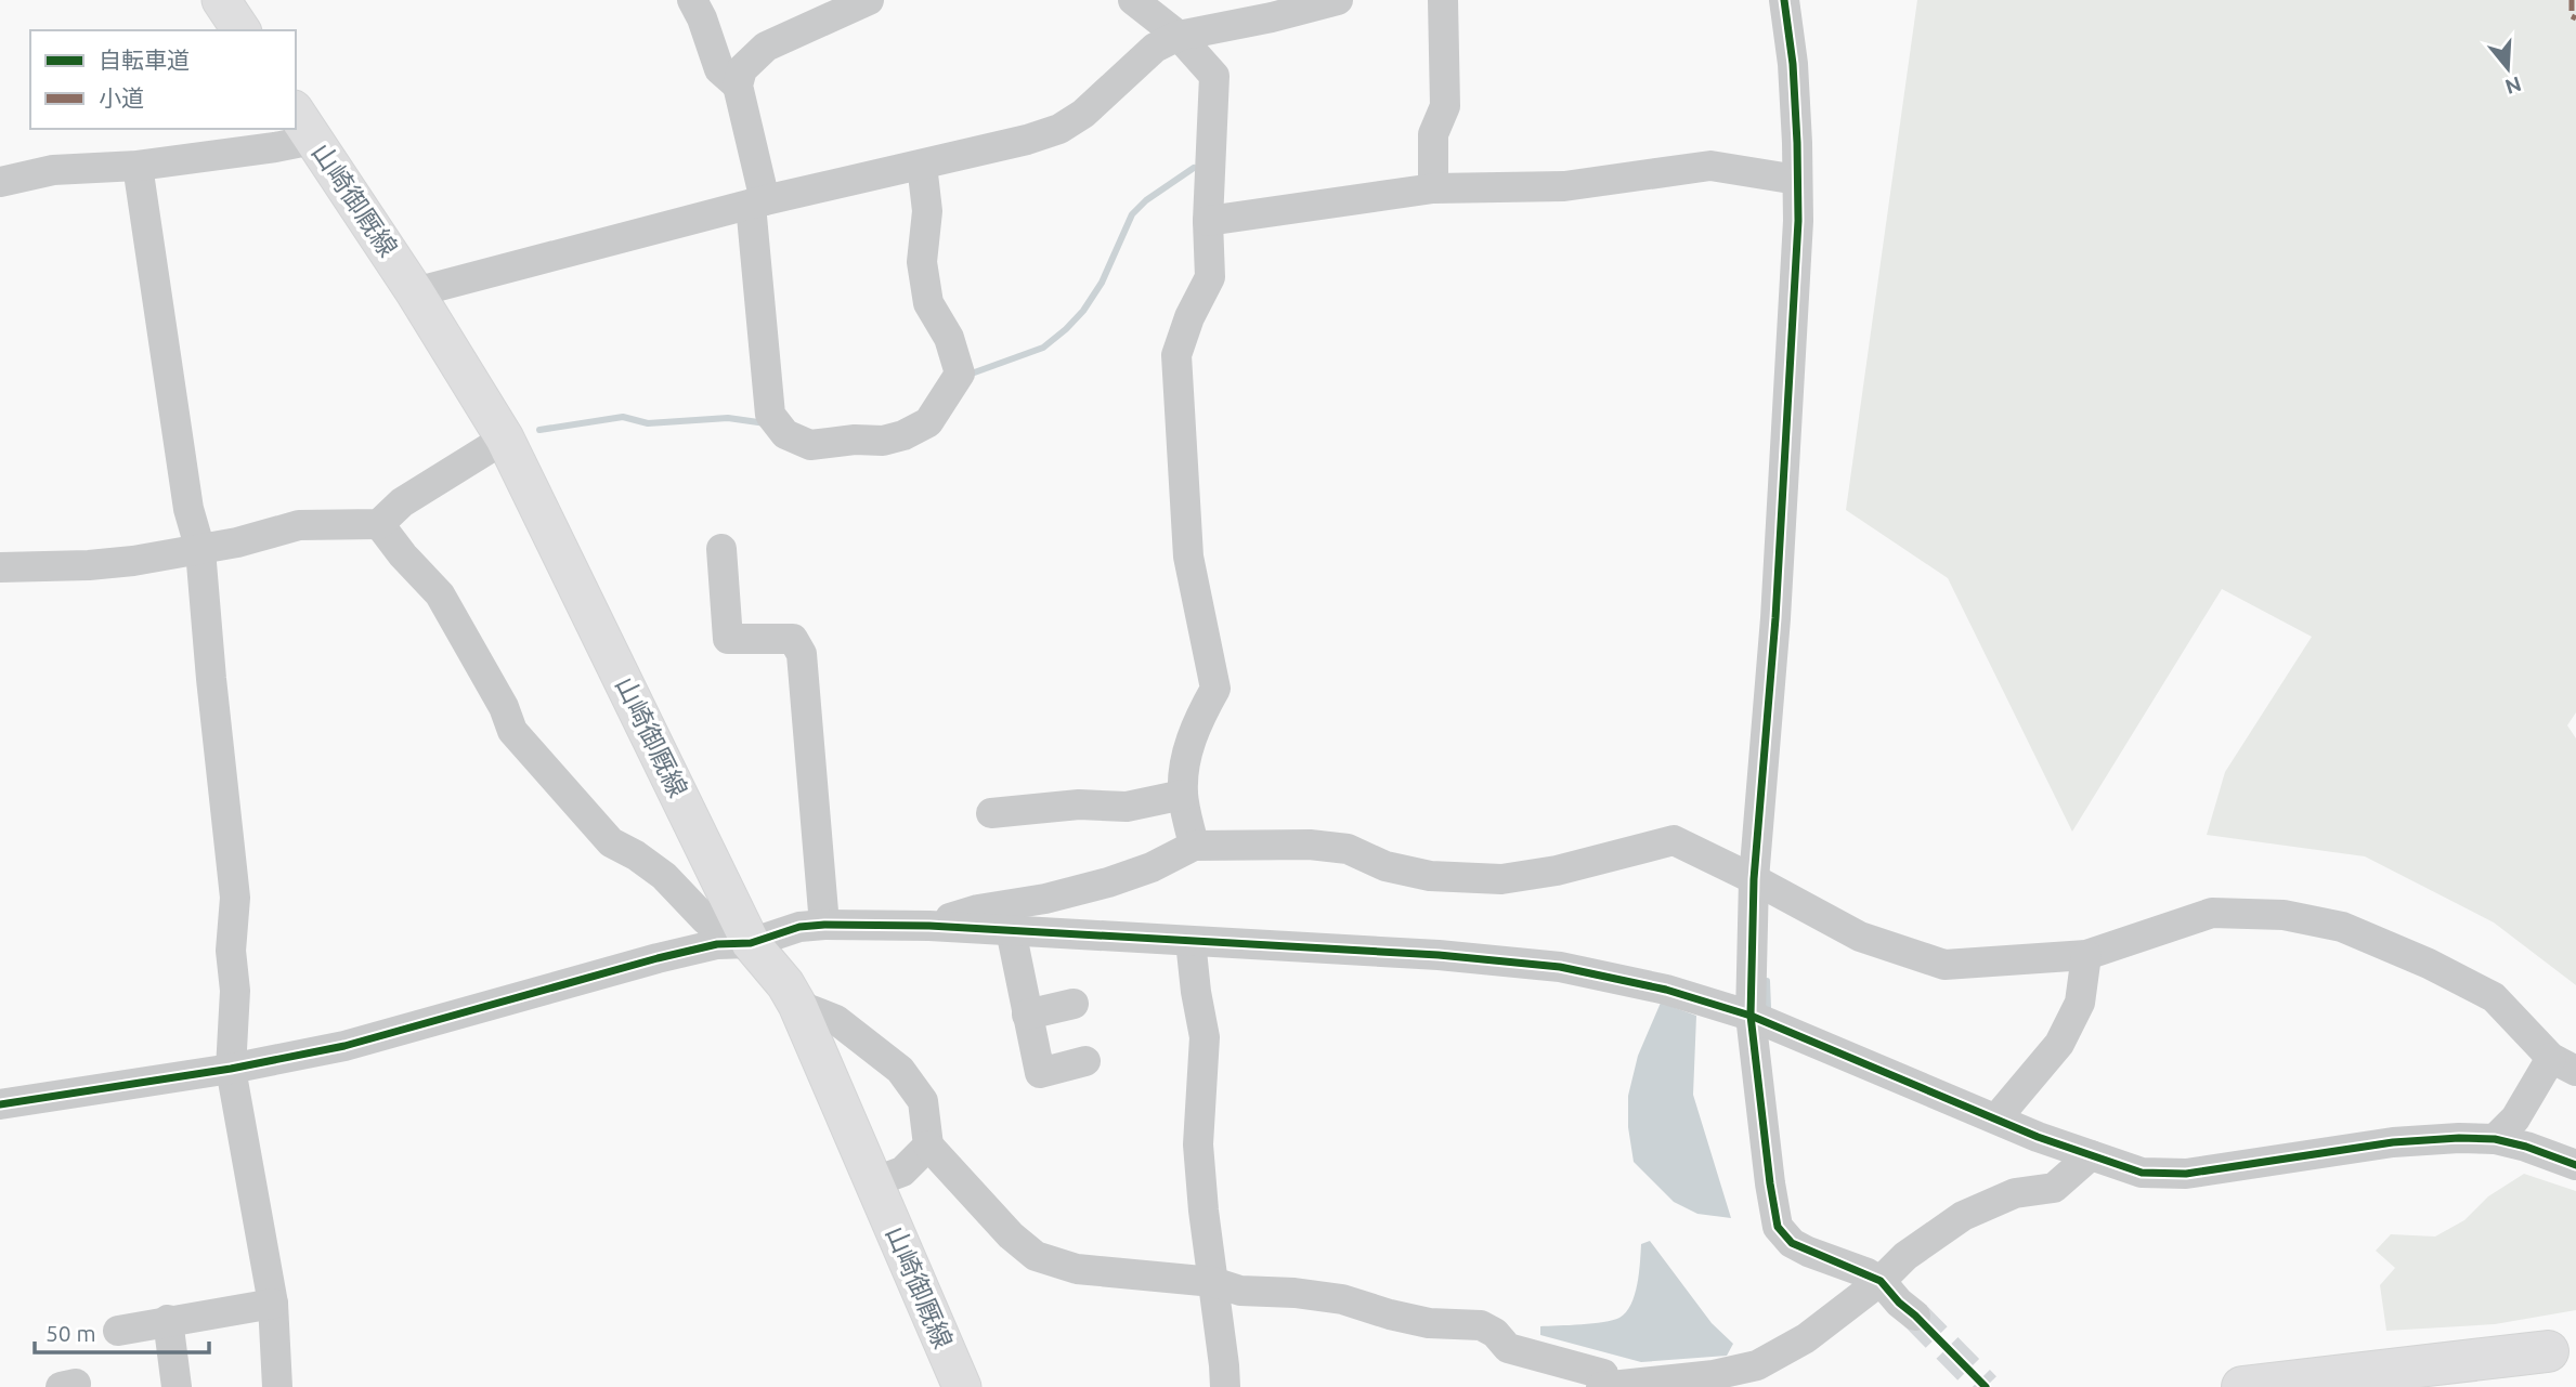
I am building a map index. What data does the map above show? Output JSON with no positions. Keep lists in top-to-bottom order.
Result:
{
  "streets": {
    "main road": ["山崎御厩線"]
  },
  "legend": ["自転車道", "小道"],
  "scale_bar": "50 m",
  "north": "bottom"
}
